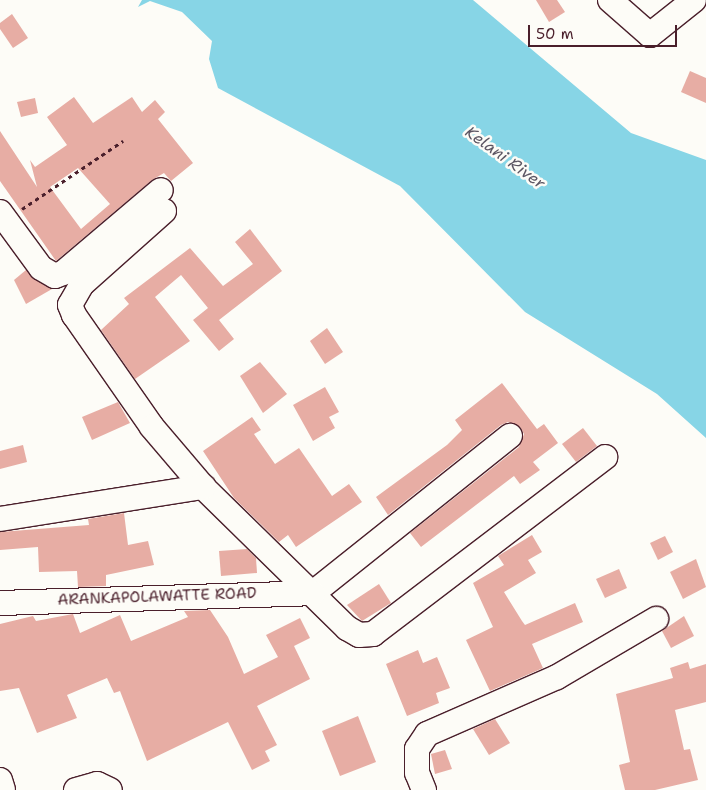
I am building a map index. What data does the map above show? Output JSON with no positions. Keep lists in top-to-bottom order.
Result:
{
  "streets": {
    "street": ["ARANKAPOLAWATTE ROAD"]
  },
  "water": ["Kelani River"],
  "scale_bar": "50 m"
}
